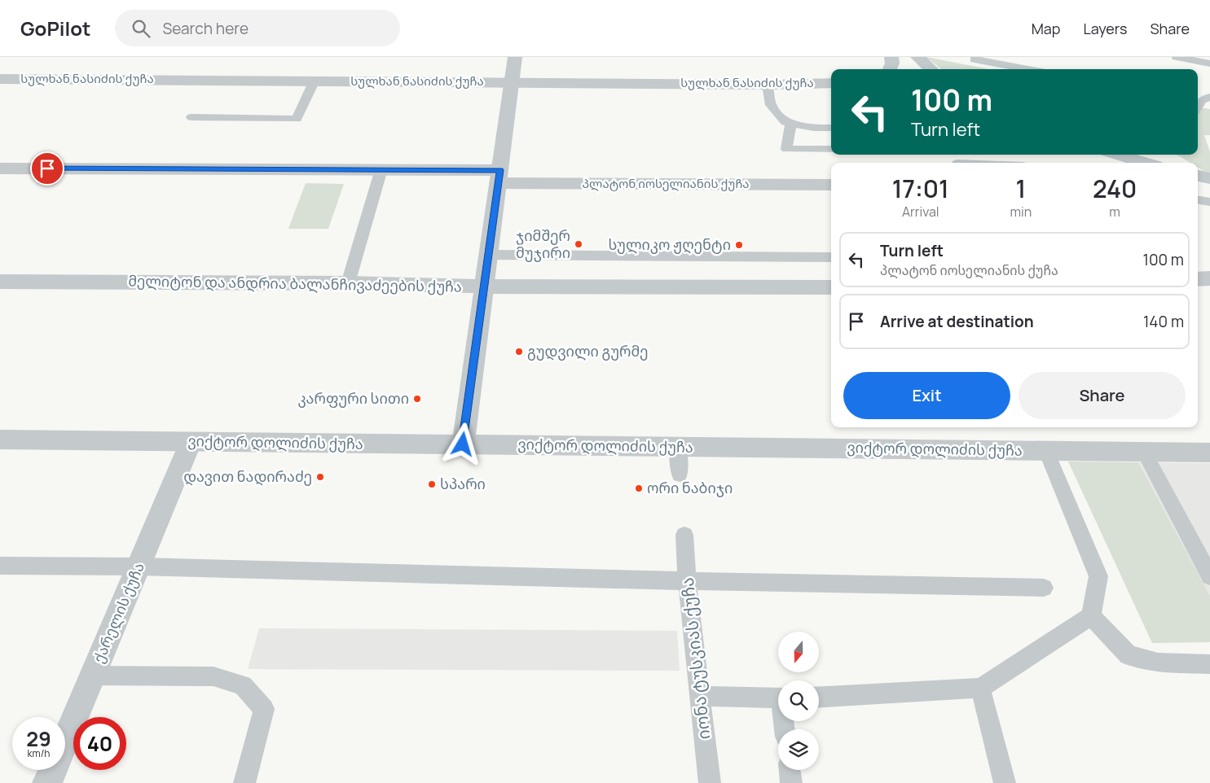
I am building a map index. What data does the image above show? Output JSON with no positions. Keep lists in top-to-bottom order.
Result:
{
  "streets": {
    "street": [
      "სულხან ნასიძის ქუჩა",
      "პლატონ იოსელიანის ქუჩა",
      "მელიტონ და ანდრია ბალანჩივაძეების ქუჩა",
      "ვიქტორ დოლიძის ქუჩა",
      "ქარელის ქუჩა"
    ],
    "lane": ["იონა ტუსკიას ქუჩა"]
  },
  "crossings": [
    ["ვიქტორ დოლიძის ქუჩა", "ქარელის ქუჩა"]
  ],
  "places": [
    "ჯიმშერ მუჯირი",
    "სულიკო ჟღენტი",
    "გუდვილი გურმე",
    "კარფური სითი",
    "დავით ნადირაძე",
    "სპარი",
    "ორი ნაბიჯი"
  ],
  "north": "bottom",
  "page": {
    "header": "GoPilot",
    "search": "Search here",
    "nav": ["Map", "Layers", "Share"],
    "turn": ["100 m", "Turn left"],
    "eta": [
      "17:01",
      "Arrival",
      "1",
      "min",
      "240",
      "m"
    ],
    "list": [
      {
        "name": "Turn left",
        "note": "პლატონ იოსელიანის ქუჩა",
        "value": "100 m"
      },
      {
        "name": "Arrive at destination",
        "value": "140 m"
      }
    ],
    "buttons": ["Exit", "Share"],
    "speed": "29 km/h",
    "limit": "40"
  }
}
